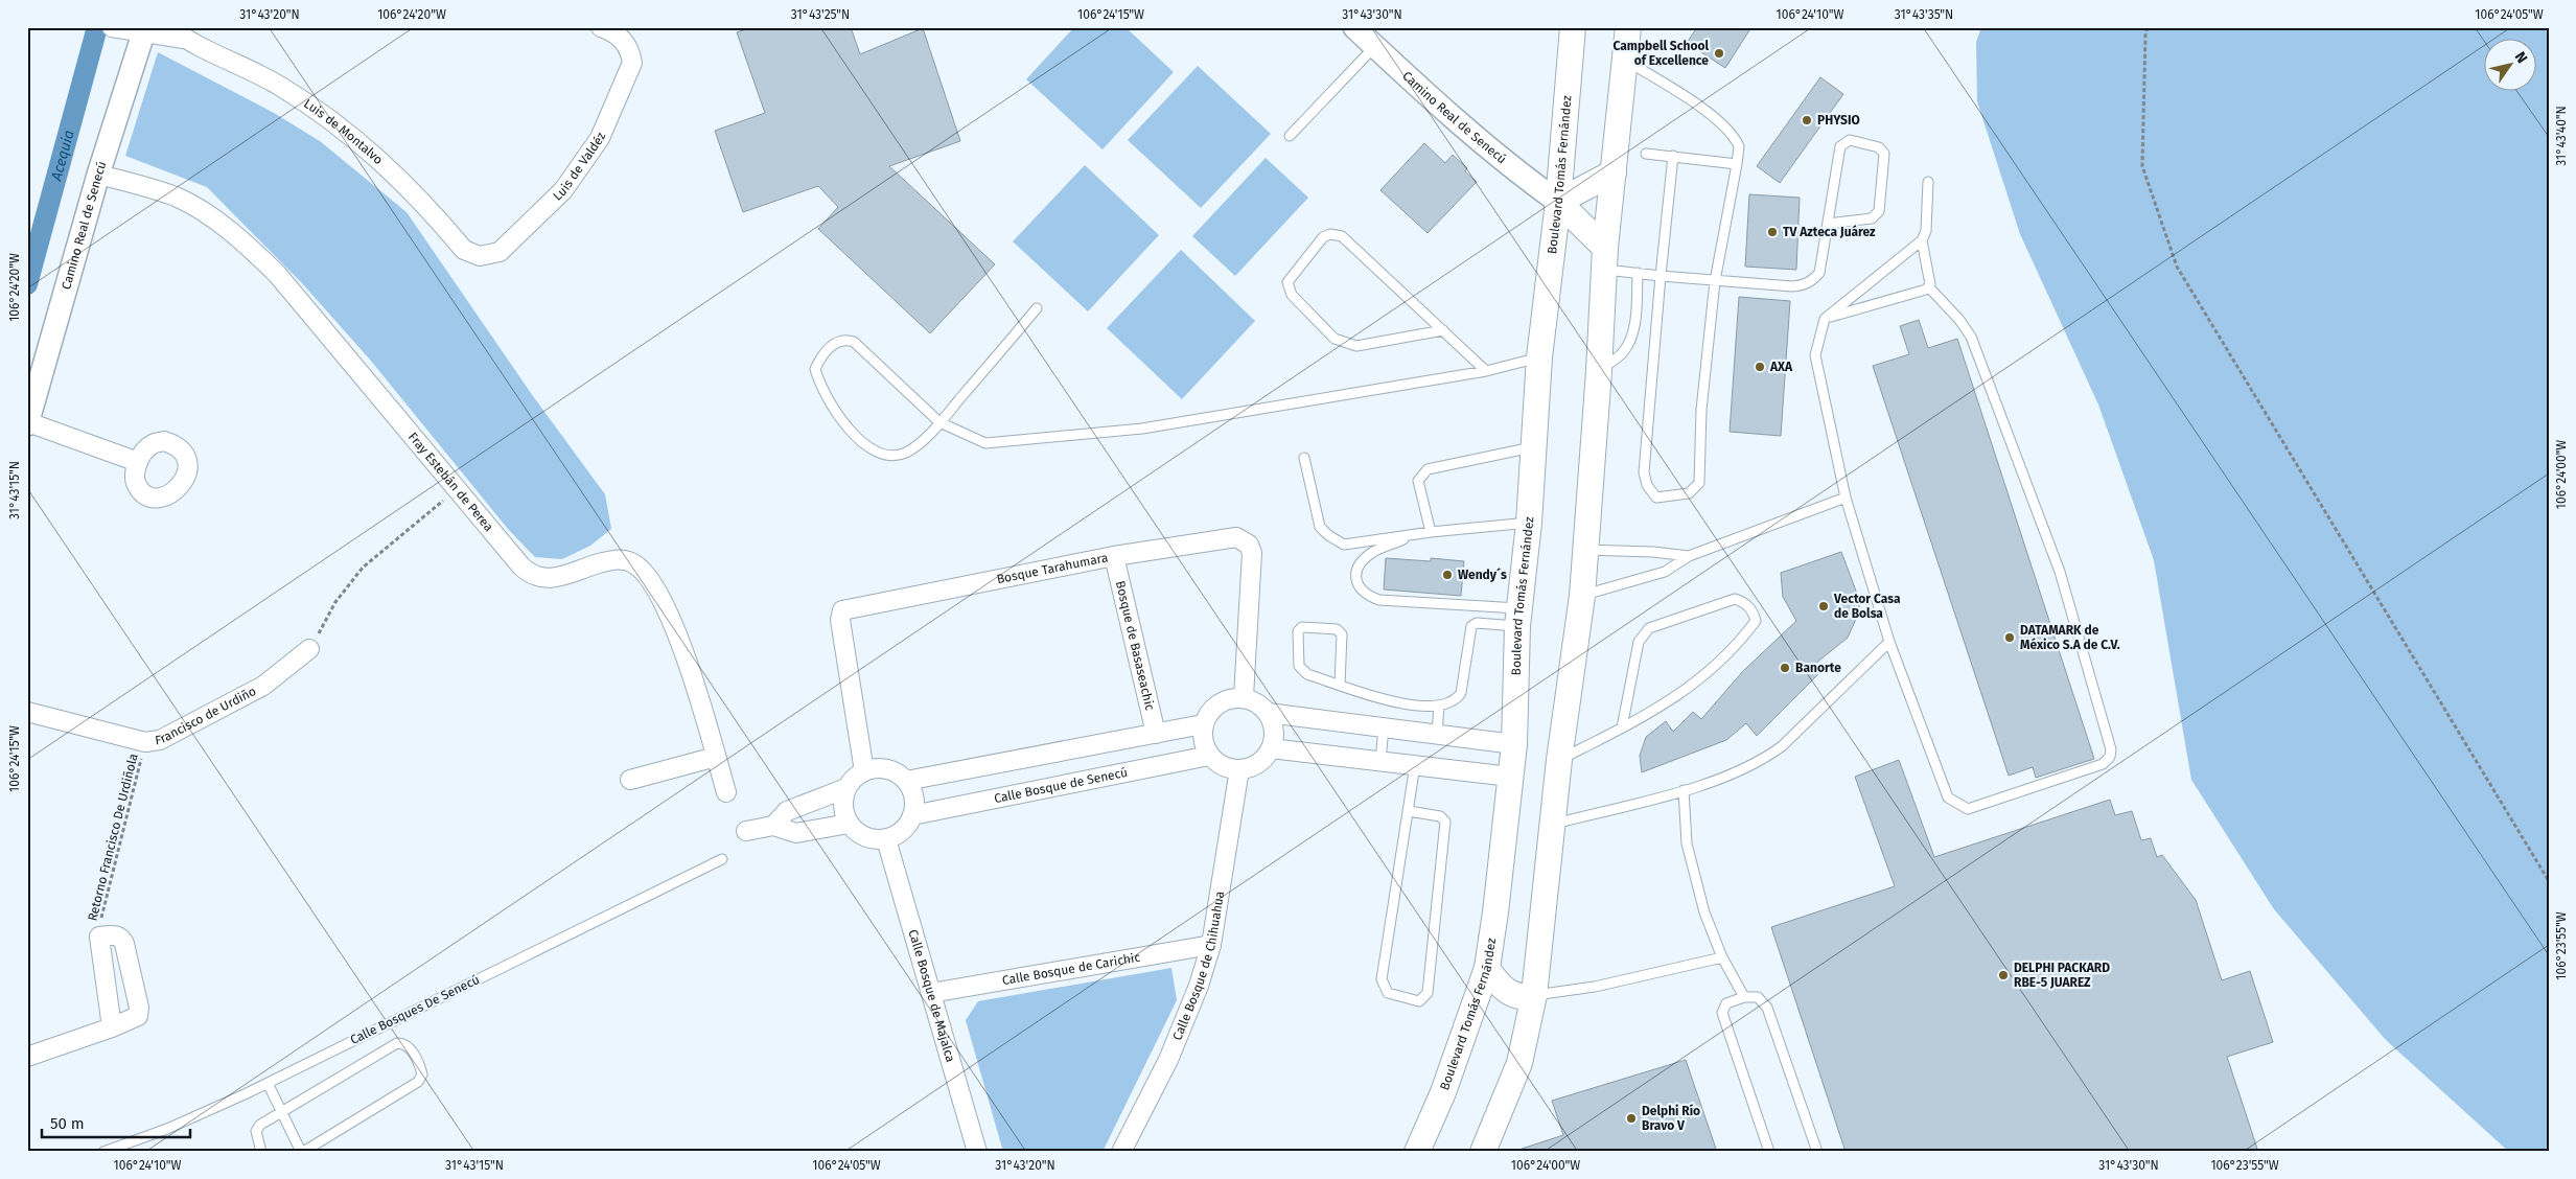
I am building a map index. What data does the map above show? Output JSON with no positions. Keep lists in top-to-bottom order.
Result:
{
  "streets": {
    "main road": ["Boulevard Tomás Fernández"],
    "street": [
      "Camino Real de Senecú",
      "Luis de Montalvo",
      "Luis de Valdéz",
      "Fray Estebán de Perea",
      "Bosque Tarahumara",
      "Bosque de Basaseachic",
      "Francisco de Urdiño",
      "Calle Bosque de Senecú",
      "Calle Bosque de Chihuahua",
      "Calle Bosque de Carichic",
      "Calle Bosque de Majalca"
    ],
    "lane": ["Calle Bosques De Senecú"],
    "path": ["Retorno Francisco De Urdiñola"]
  },
  "crossings": [
    ["Camino Real de Senecú", "Luis de Montalvo"],
    ["Camino Real de Senecú", "Boulevard Tomás Fernández"],
    ["Camino Real de Senecú", "Fray Estebán de Perea"],
    ["Luis de Montalvo", "Luis de Valdéz"],
    ["Bosque Tarahumara", "Bosque de Basaseachic"],
    ["Bosque Tarahumara", "Calle Bosque de Senecú"],
    ["Bosque Tarahumara", "Calle Bosque de Chihuahua"],
    ["Bosque Tarahumara", "Calle Bosque de Majalca"],
    ["Francisco de Urdiño", "Retorno Francisco De Urdiñola"],
    ["Calle Bosque de Senecú", "Calle Bosque de Chihuahua"],
    ["Calle Bosque de Senecú", "Calle Bosque de Majalca"],
    ["Calle Bosque de Chihuahua", "Calle Bosque de Carichic"],
    ["Calle Bosque de Carichic", "Calle Bosque de Majalca"]
  ],
  "water": ["Acequia"],
  "places": [
    "Campbell School of Excellence",
    "PHYSIO",
    "TV Azteca Juárez",
    "AXA",
    "Wendy´s",
    "Vector Casa de Bolsa",
    "DATAMARK de México S.A de C.V.",
    "Banorte",
    "DELPHI PACKARD RBE-5 JUAREZ",
    "Delphi Río Bravo V"
  ],
  "scale_bar": "50 m",
  "north": "top right",
  "coordinates": [
    "31°43'20\"N",
    "106°24'20\"W",
    "31°43'25\"N",
    "106°24'15\"W",
    "31°43'30\"N",
    "106°24'10\"W",
    "31°43'35\"N",
    "106°24'05\"W",
    "31°43'40\"N",
    "106°24'00\"W",
    "31°43'15\"N",
    "106°23'55\"W"
  ]
}
